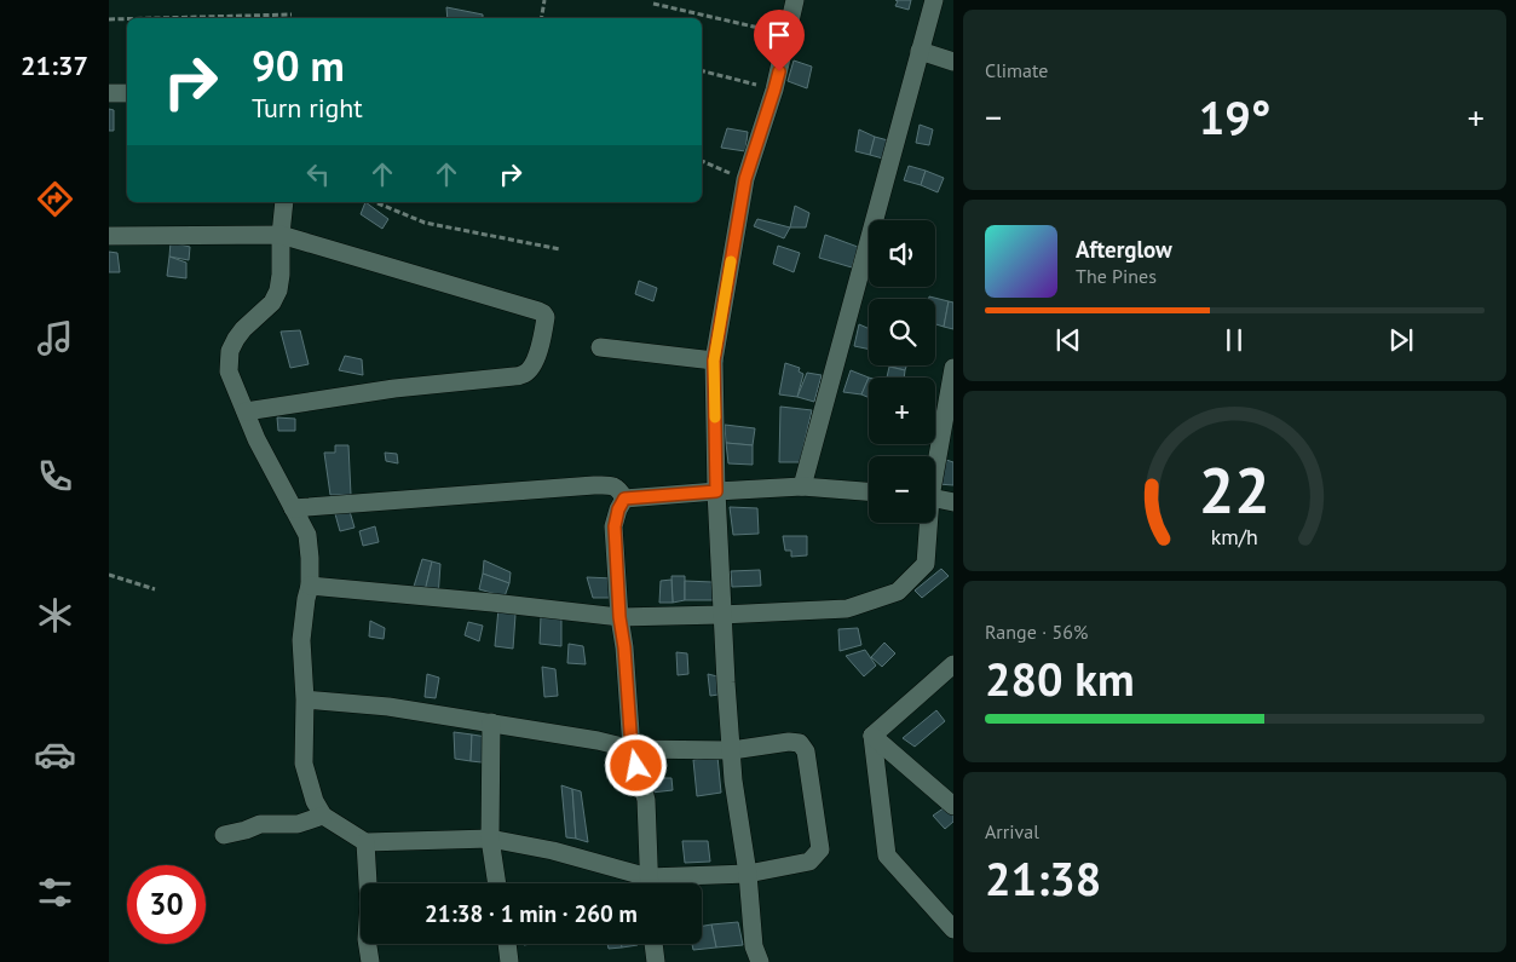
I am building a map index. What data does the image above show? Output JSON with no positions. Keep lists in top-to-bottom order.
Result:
{
  "page": {
    "tabs": "21:37",
    "tile": [
      "Climate",
      ["Range · 56%", "280 km"],
      ["Arrival", "21:38"]
    ],
    "turn": ["90 m", "Turn right"],
    "heat": ["−", "19°", "+"],
    "map_buttons": ["+", "−"],
    "song": ["Afterglow", "The Pines"],
    "limit": "30",
    "trip": "21:38 · 1 min · 260 m",
    "gauge": ["22", "km/h"]
  }
}
